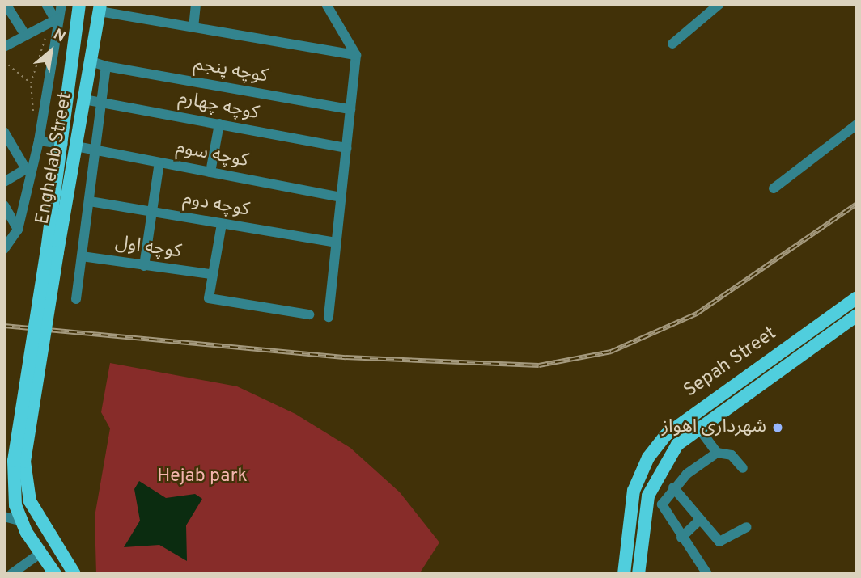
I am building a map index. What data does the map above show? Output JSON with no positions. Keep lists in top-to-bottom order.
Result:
{
  "streets": {
    "main road": ["Enghelab Street", "Sepah Street"],
    "street": [
      "کوچه پنجم",
      "کوچه چهارم",
      "کوچه سوم",
      "کوچه دوم",
      "کوچه اول"
    ]
  },
  "crossings": [
    ["کوچه پنجم", "Enghelab Street"],
    ["کوچه چهارم", "Enghelab Street"],
    ["کوچه سوم", "Enghelab Street"]
  ],
  "parks": ["Hejab park"],
  "places": ["شهرداری اهواز"],
  "north": "top right"
}
